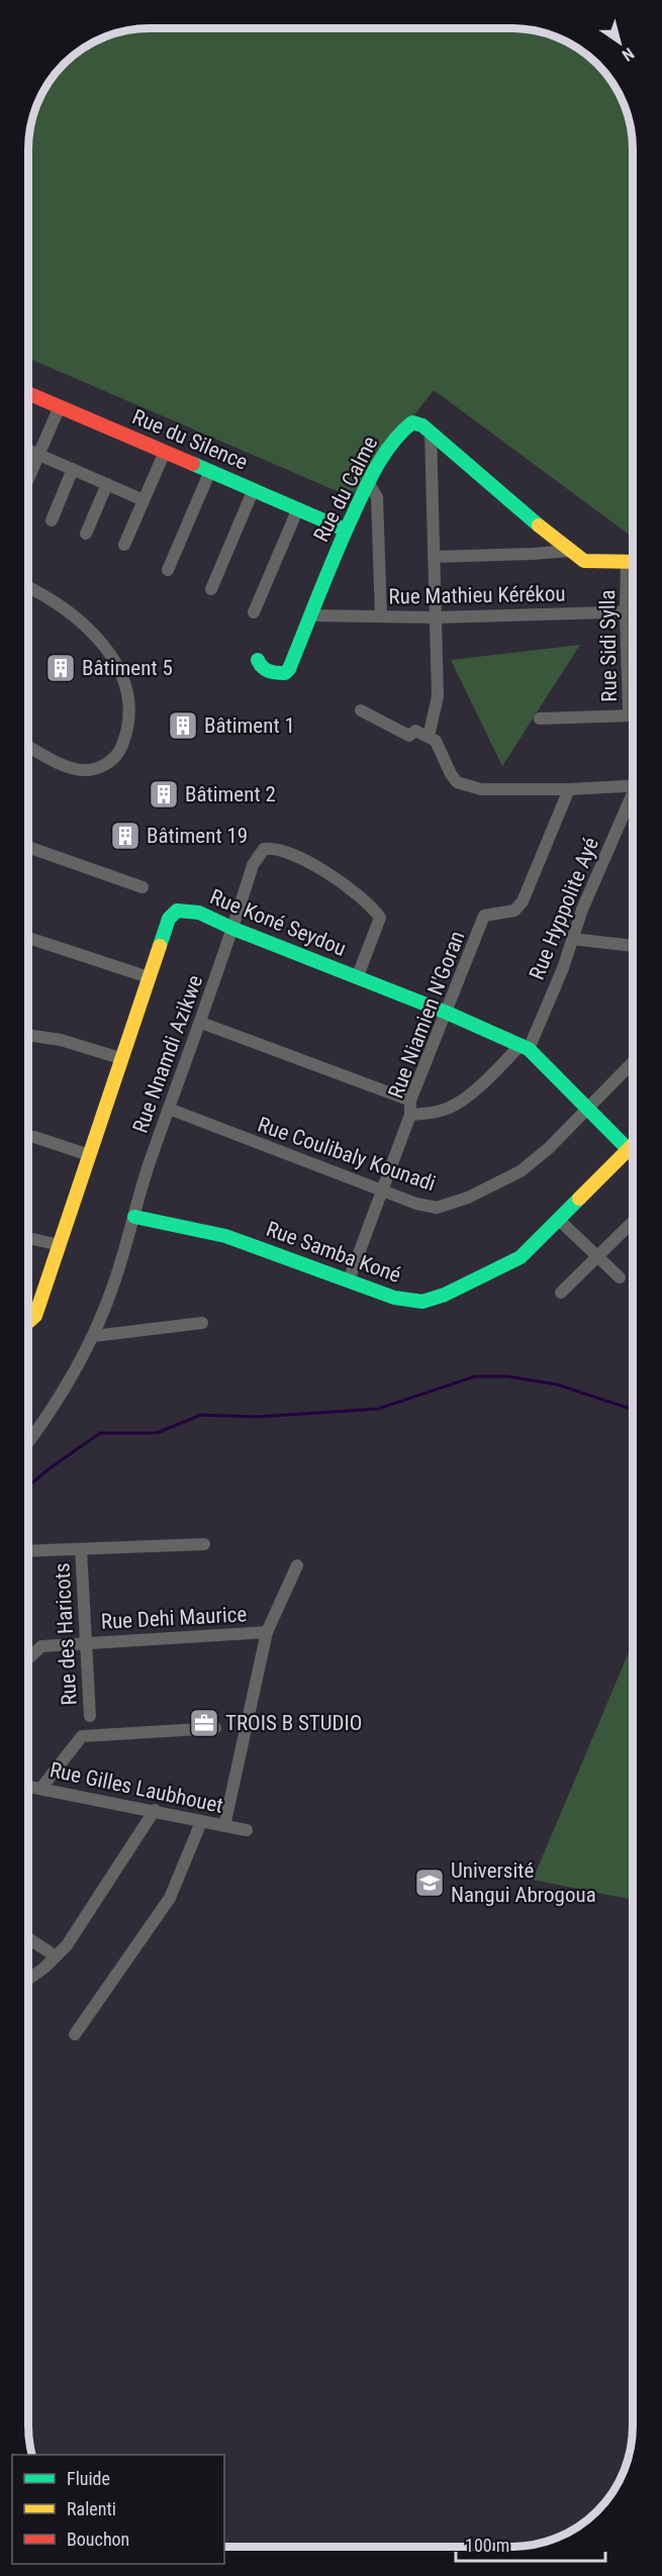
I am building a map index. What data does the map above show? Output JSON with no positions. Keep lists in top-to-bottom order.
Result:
{
  "streets": {
    "street": [
      "Rue du Silence",
      "Rue du Calme",
      "Rue Mathieu Kérékou",
      "Rue Sidi Sylla",
      "Rue Hyppolite Ayé",
      "Rue Koné Seydou",
      "Rue Niamien N'Goran",
      "Rue Nnamdi Azikwe",
      "Rue Coulibaly Kounadi",
      "Rue Samba Koné",
      "Rue Dehi Maurice",
      "Rue des Haricots",
      "Rue Gilles Laubhouet"
    ]
  },
  "crossings": [
    ["Rue du Silence", "Rue du Calme"],
    ["Rue du Calme", "Rue Mathieu Kérékou"],
    ["Rue Mathieu Kérékou", "Rue Sidi Sylla"],
    ["Rue Hyppolite Ayé", "Rue Koné Seydou"],
    ["Rue Koné Seydou", "Rue Niamien N'Goran"],
    ["Rue Koné Seydou", "Rue Nnamdi Azikwe"],
    ["Rue Koné Seydou", "Rue Coulibaly Kounadi"],
    ["Rue Koné Seydou", "Rue Samba Koné"],
    ["Rue Niamien N'Goran", "Rue Coulibaly Kounadi"],
    ["Rue Niamien N'Goran", "Rue Samba Koné"],
    ["Rue Nnamdi Azikwe", "Rue Coulibaly Kounadi"],
    ["Rue Nnamdi Azikwe", "Rue Samba Koné"],
    ["Rue Dehi Maurice", "Rue des Haricots"]
  ],
  "places": {
    "building": [
      "Bâtiment 5",
      "Bâtiment 1",
      "Bâtiment 2",
      "Bâtiment 19"
    ],
    "office": ["TROIS B STUDIO"],
    "school or university": ["Université Nangui Abrogoua"]
  },
  "legend": ["Fluide", "Ralenti", "Bouchon"],
  "scale_bar": "100 m",
  "north": "bottom right"
}
